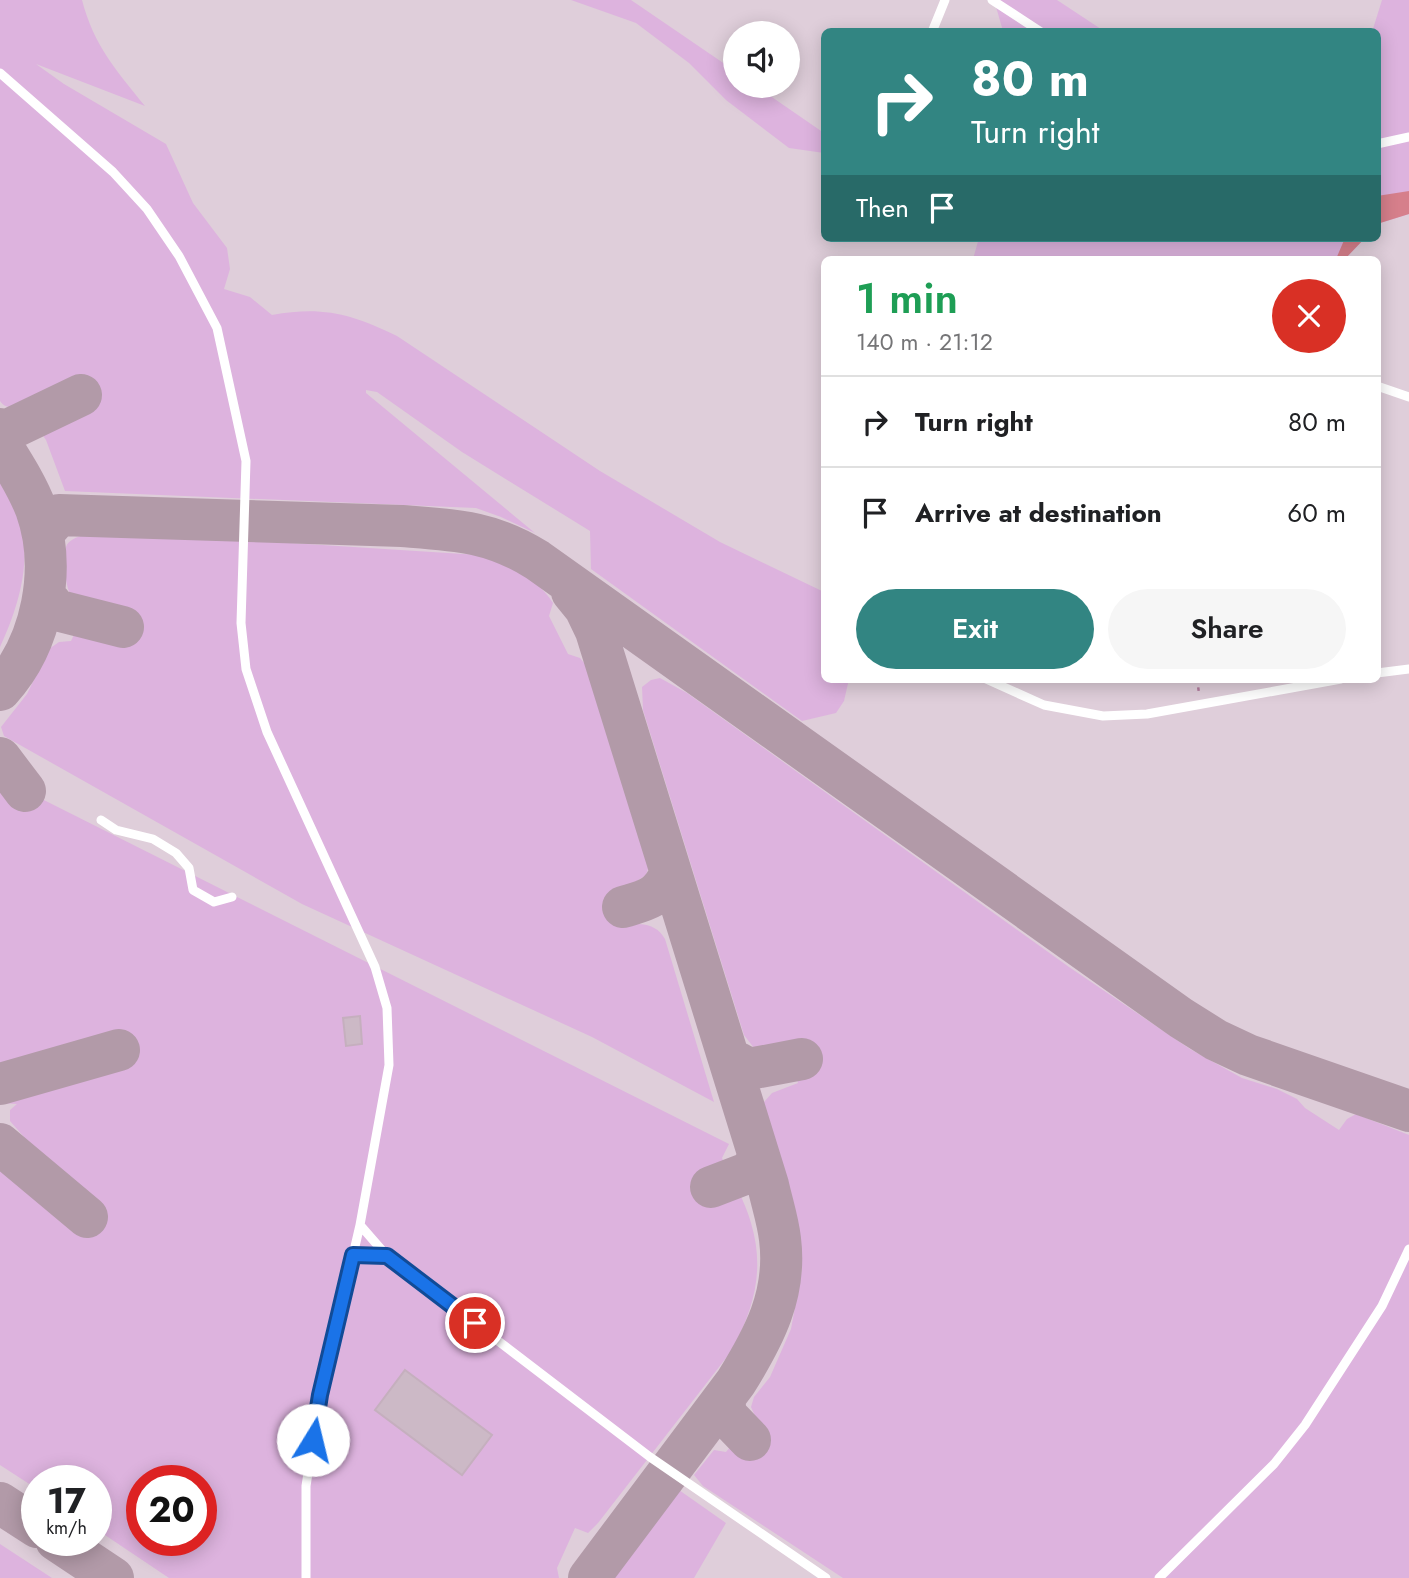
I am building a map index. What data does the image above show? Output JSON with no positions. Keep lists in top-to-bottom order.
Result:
{
  "page": {
    "turn": ["80 m", "Turn right"],
    "then": "Then",
    "heading": ["1 min", "140 m · 21:12"],
    "list": [
      {
        "name": "Turn right",
        "value": "80 m"
      },
      {
        "name": "Arrive at destination",
        "value": "60 m"
      }
    ],
    "buttons": ["Exit", "Share"],
    "speed": "17 km/h",
    "limit": "20"
  }
}
